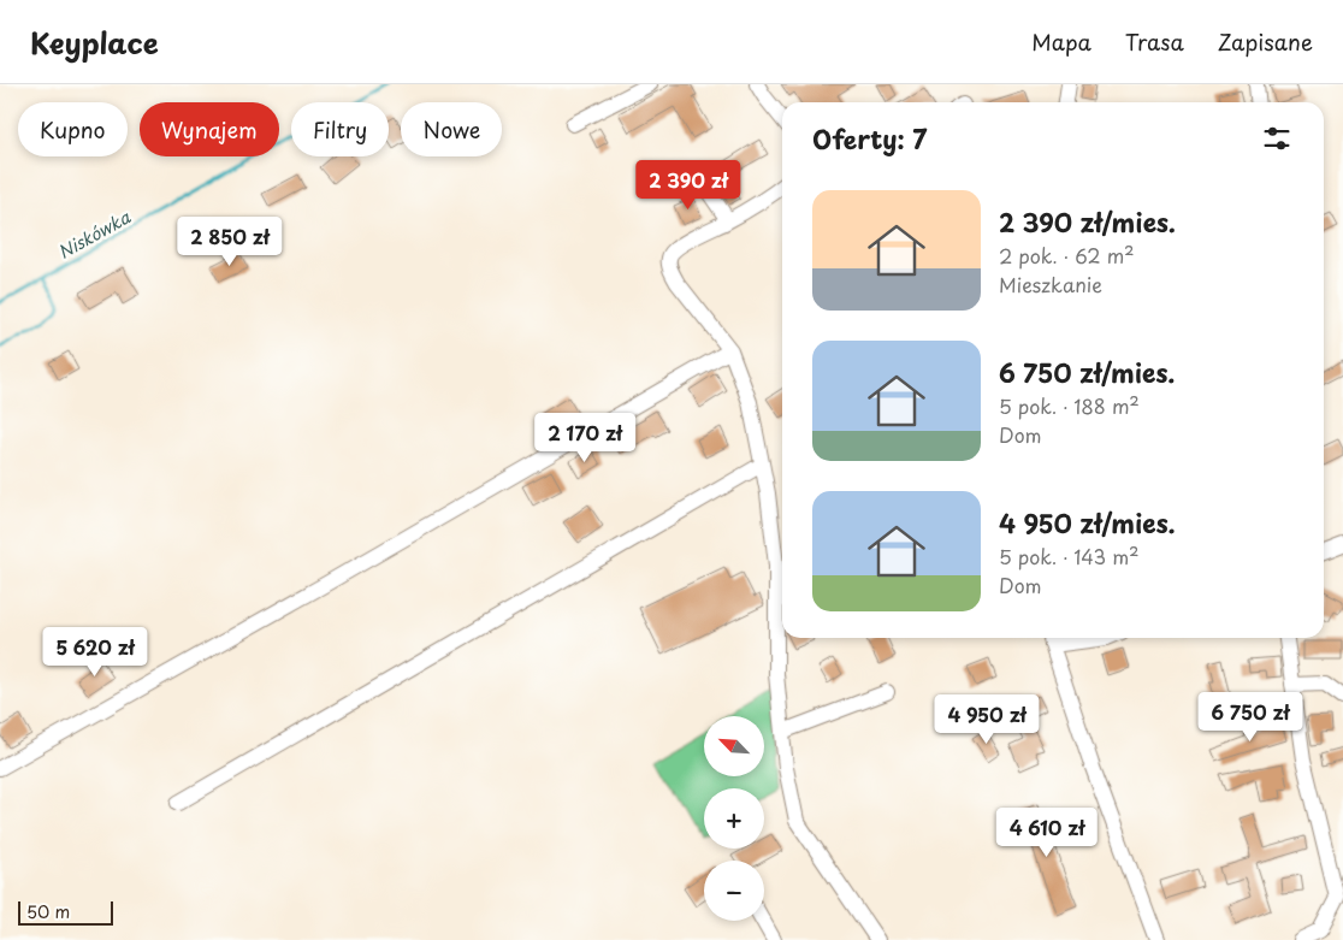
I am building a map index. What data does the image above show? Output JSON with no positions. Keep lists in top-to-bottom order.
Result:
{
  "water": ["Niskówka"],
  "scale_bar": "50 m",
  "north": "top left",
  "page": {
    "header": "Keyplace",
    "nav": ["Mapa", "Trasa", "Zapisane"],
    "chip": [
      "Kupno",
      "Wynajem",
      "Filtry",
      "Nowe"
    ],
    "heading": "Oferty: 7",
    "price": [
      "2 390 zł",
      "2 850 zł",
      "2 170 zł",
      "5 620 zł",
      "6 750 zł",
      "4 950 zł",
      "4 610 zł"
    ],
    "list": [
      {
        "name": "2 390 zł/mies.",
        "note": "2 pok. · 62 m² · Mieszkanie"
      },
      {
        "name": "6 750 zł/mies.",
        "note": "5 pok. · 188 m² · Dom"
      },
      {
        "name": "4 950 zł/mies.",
        "note": "5 pok. · 143 m² · Dom"
      }
    ],
    "map_buttons": ["+", "−"],
    "scale": "50 m"
  }
}
